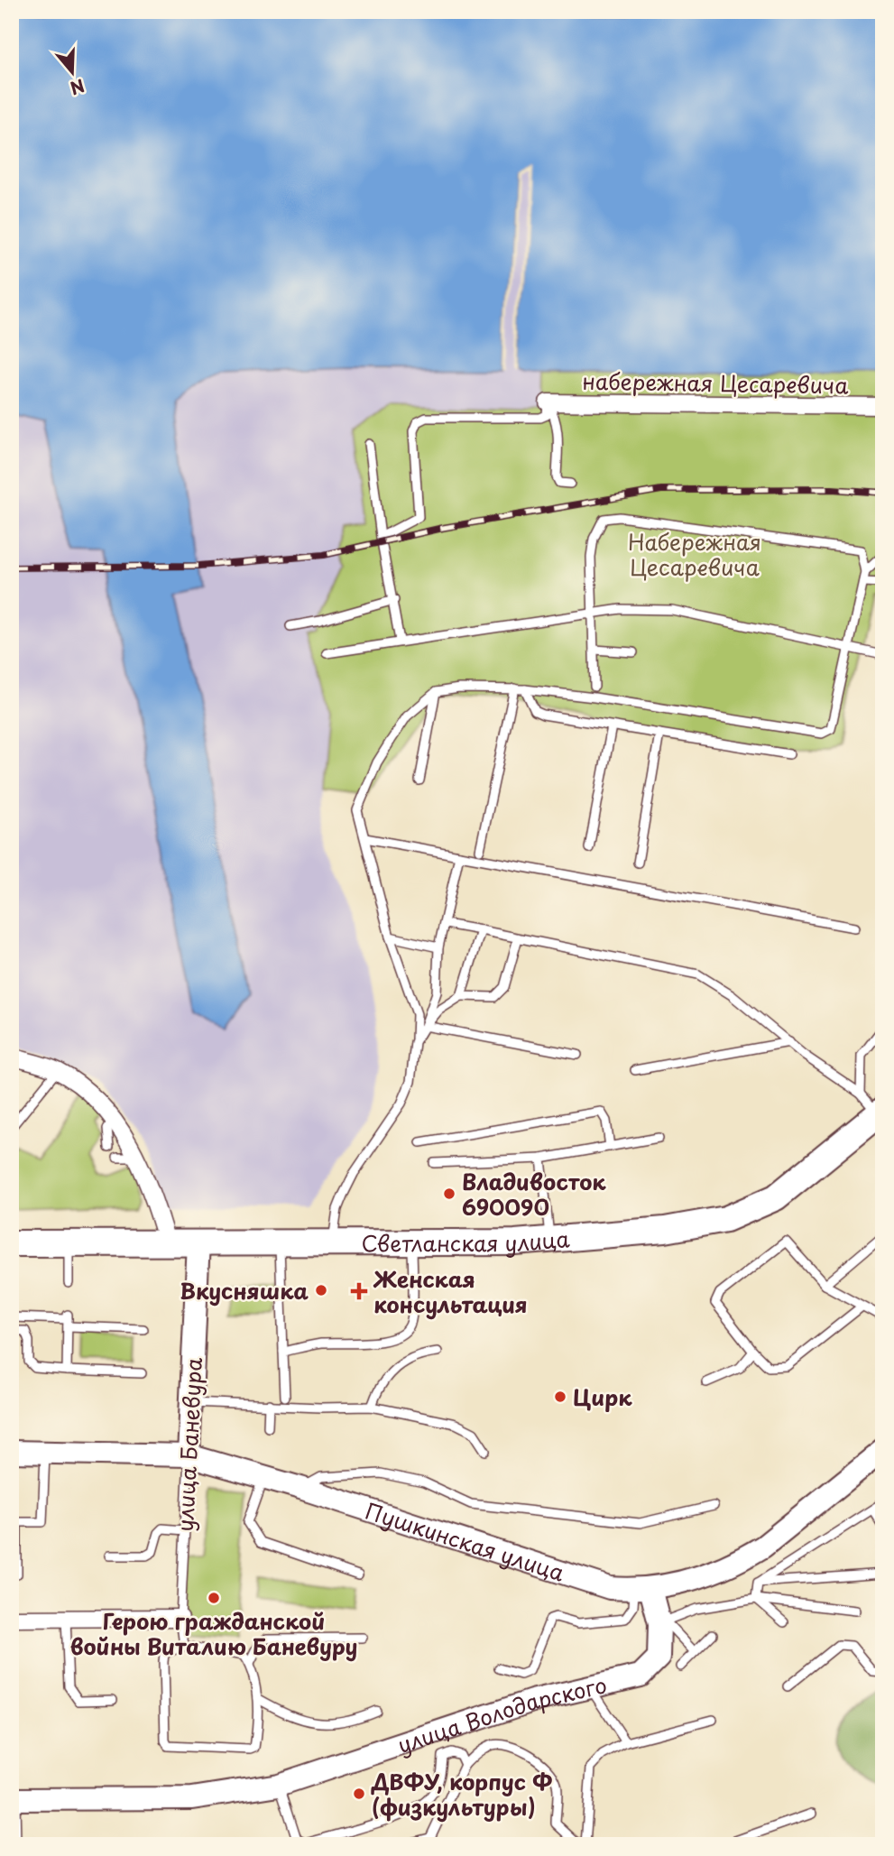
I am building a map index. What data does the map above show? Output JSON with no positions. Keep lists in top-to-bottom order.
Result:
{
  "streets": {
    "main road": ["Светланская улица"],
    "street": [
      "набережная Цесаревича",
      "улица Баневура",
      "Пушкинская улица",
      "улица Володарского"
    ]
  },
  "crossings": [
    ["Светланская улица", "улица Баневура"],
    ["улица Баневура", "Пушкинская улица"],
    ["Пушкинская улица", "улица Володарского"]
  ],
  "parks": ["Набережная Цесаревича"],
  "places": {
    "other": [
      "Владивосток 690090",
      "Вкусняшка",
      "Цирк",
      "Герою гражданской войны Виталию Баневуру",
      "ДВФУ, корпус Ф (физкультуры)"
    ],
    "health": ["Женская консультация"]
  },
  "north": "bottom"
}
